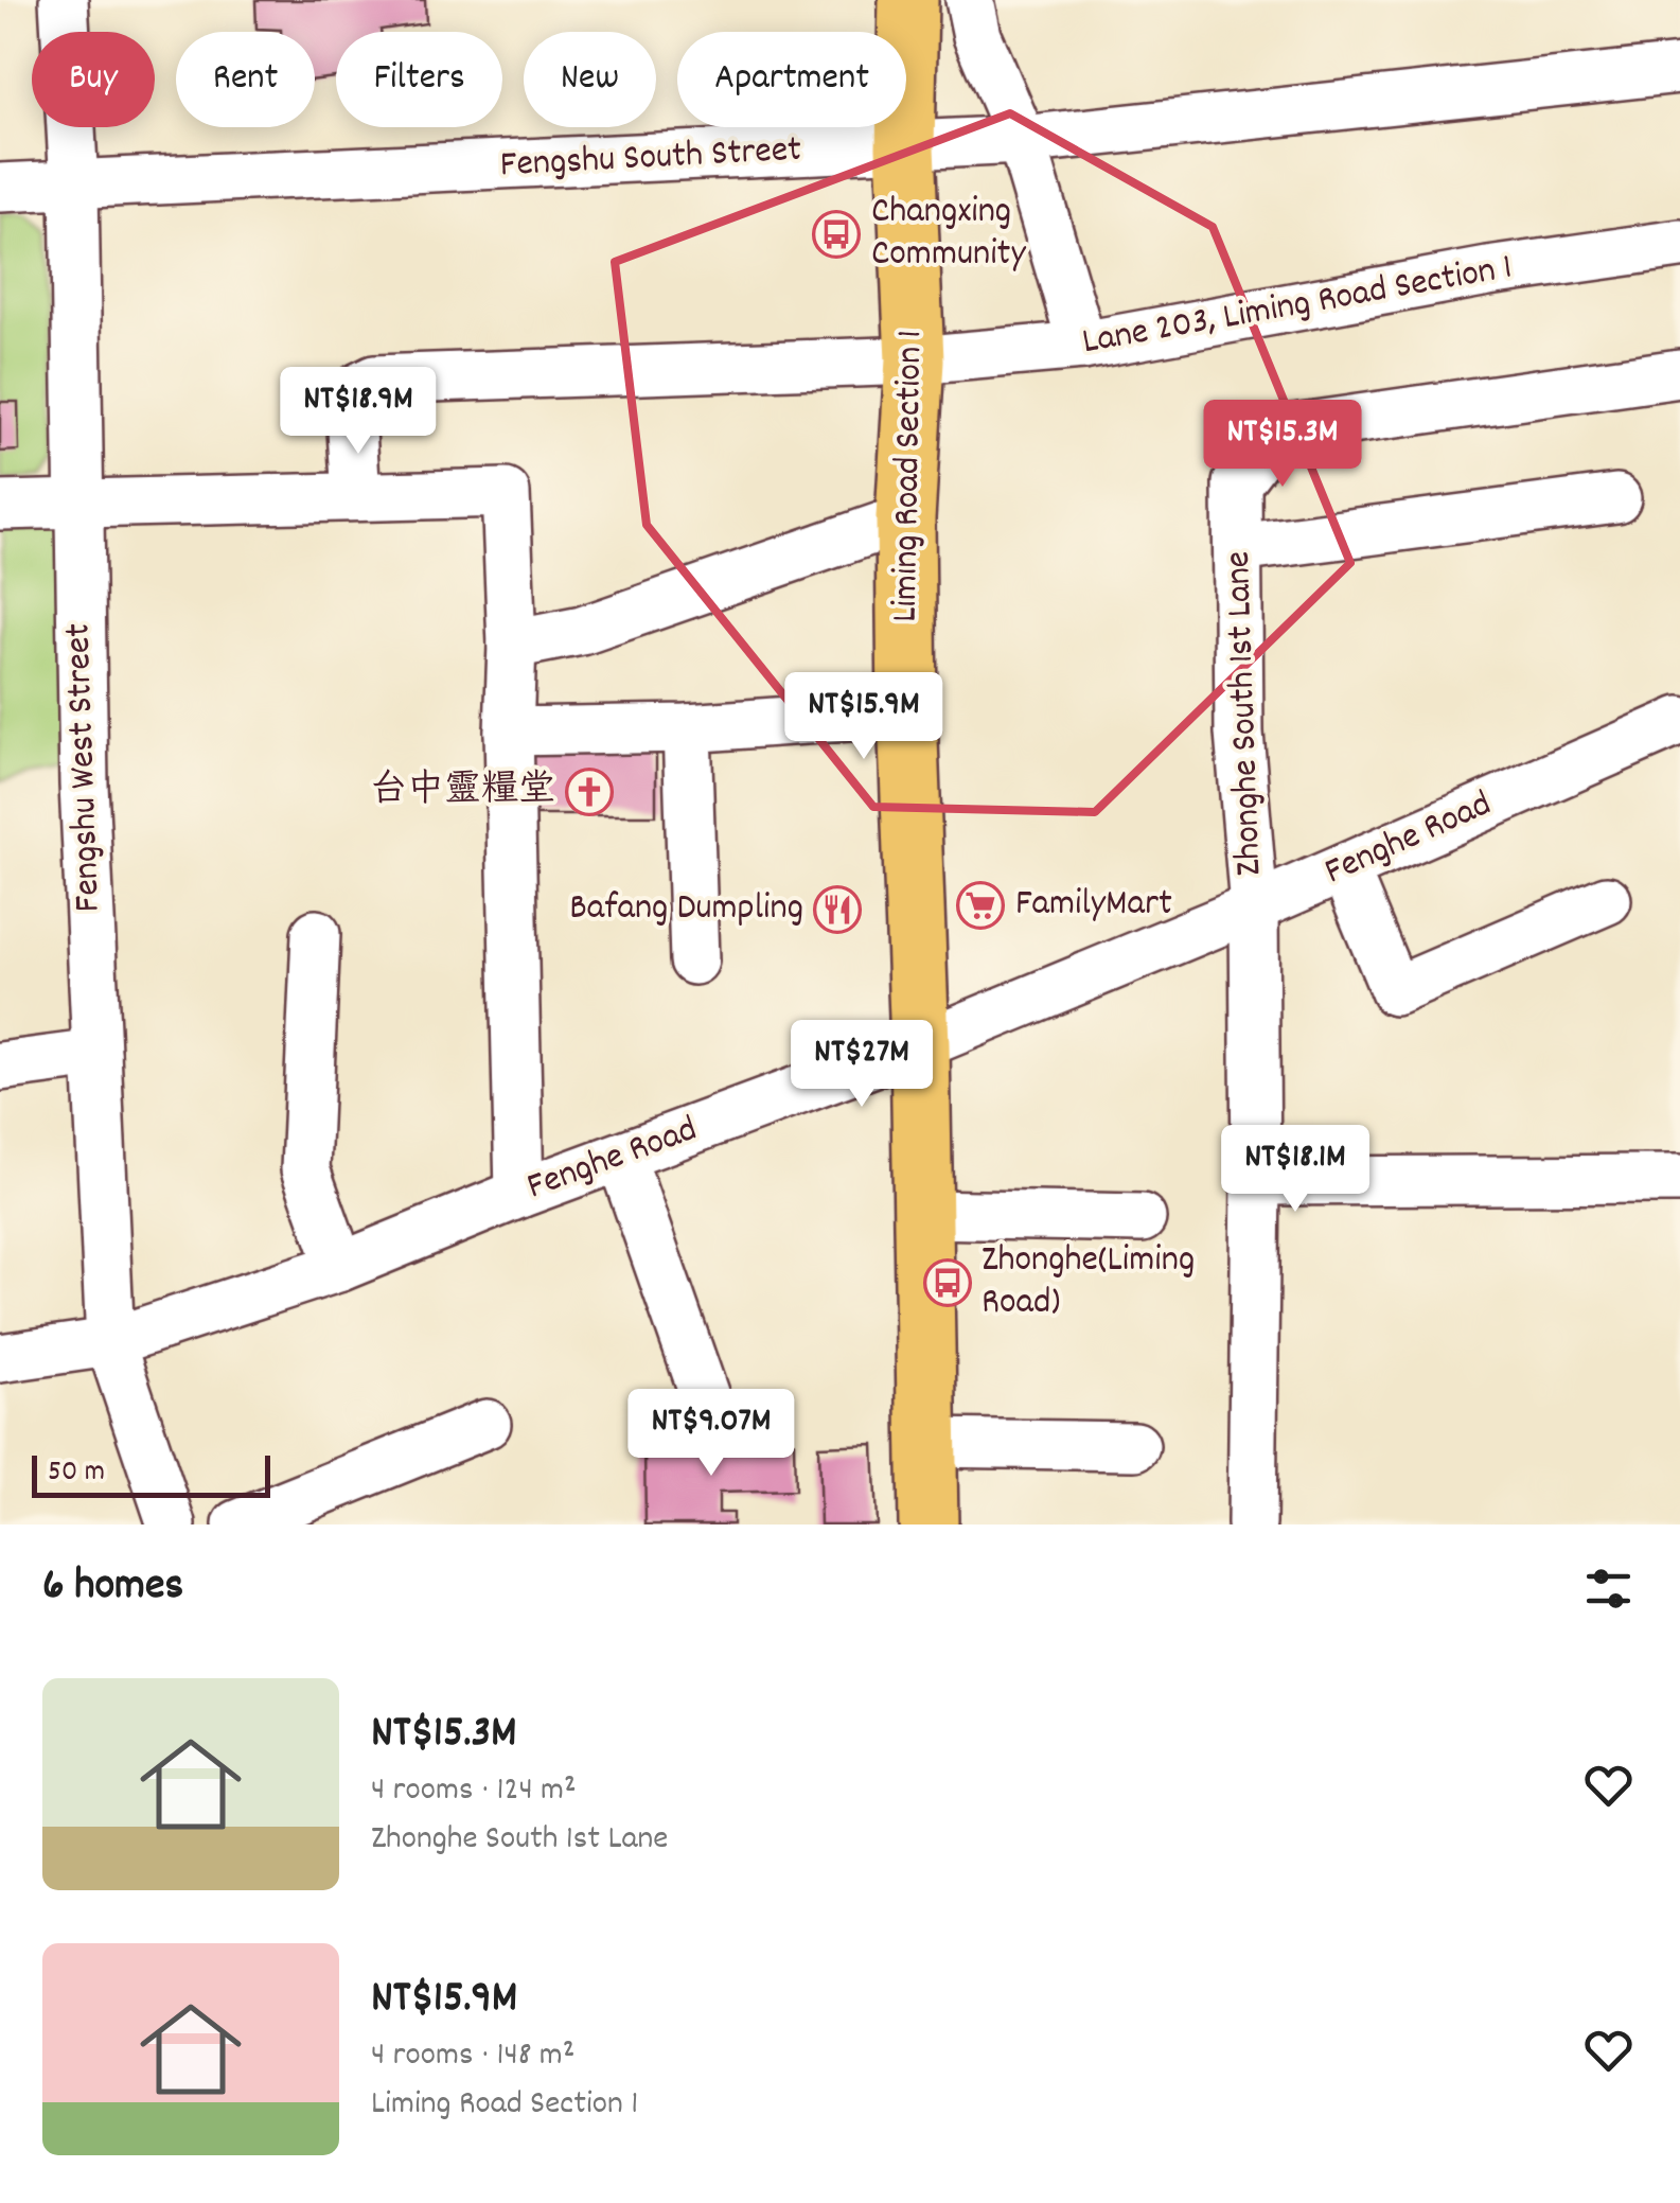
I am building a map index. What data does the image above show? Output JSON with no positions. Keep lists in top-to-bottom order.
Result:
{
  "streets": {
    "main road": ["Liming Road Section 1"],
    "street": [
      "Fengshu South Street",
      "Lane 203, Liming Road Section 1",
      "Zhonghe South 1st Lane",
      "Fengshu West Street",
      "Fenghe Road"
    ]
  },
  "crossings": [
    ["Fengshu South Street", "Liming Road Section 1"],
    ["Fengshu South Street", "Fengshu West Street"],
    ["Lane 203, Liming Road Section 1", "Liming Road Section 1"],
    ["Liming Road Section 1", "Fenghe Road"],
    ["Zhonghe South 1st Lane", "Fenghe Road"],
    ["Fengshu West Street", "Fenghe Road"]
  ],
  "places": {
    "bus stop": ["Changxing Community", "Zhonghe(Liming Road)"],
    "church": ["台中靈糧堂"],
    "supermarket": ["FamilyMart"],
    "restaurant": ["Bafang Dumpling"]
  },
  "scale_bar": "50 m",
  "page": {
    "chip": [
      "Buy",
      "Rent",
      "Filters",
      "New",
      "Apartment"
    ],
    "price": [
      "NT$18.9M",
      "NT$15.3M",
      "NT$15.9M",
      "NT$27M",
      "NT$18.1M",
      "NT$9.07M"
    ],
    "scale": "50 m",
    "heading": "6 homes",
    "list": [
      {
        "name": "NT$15.3M",
        "note": "4 rooms · 124 m² · Zhonghe South 1st Lane"
      },
      {
        "name": "NT$15.9M",
        "note": "4 rooms · 148 m² · Liming Road Section 1"
      }
    ]
  }
}
